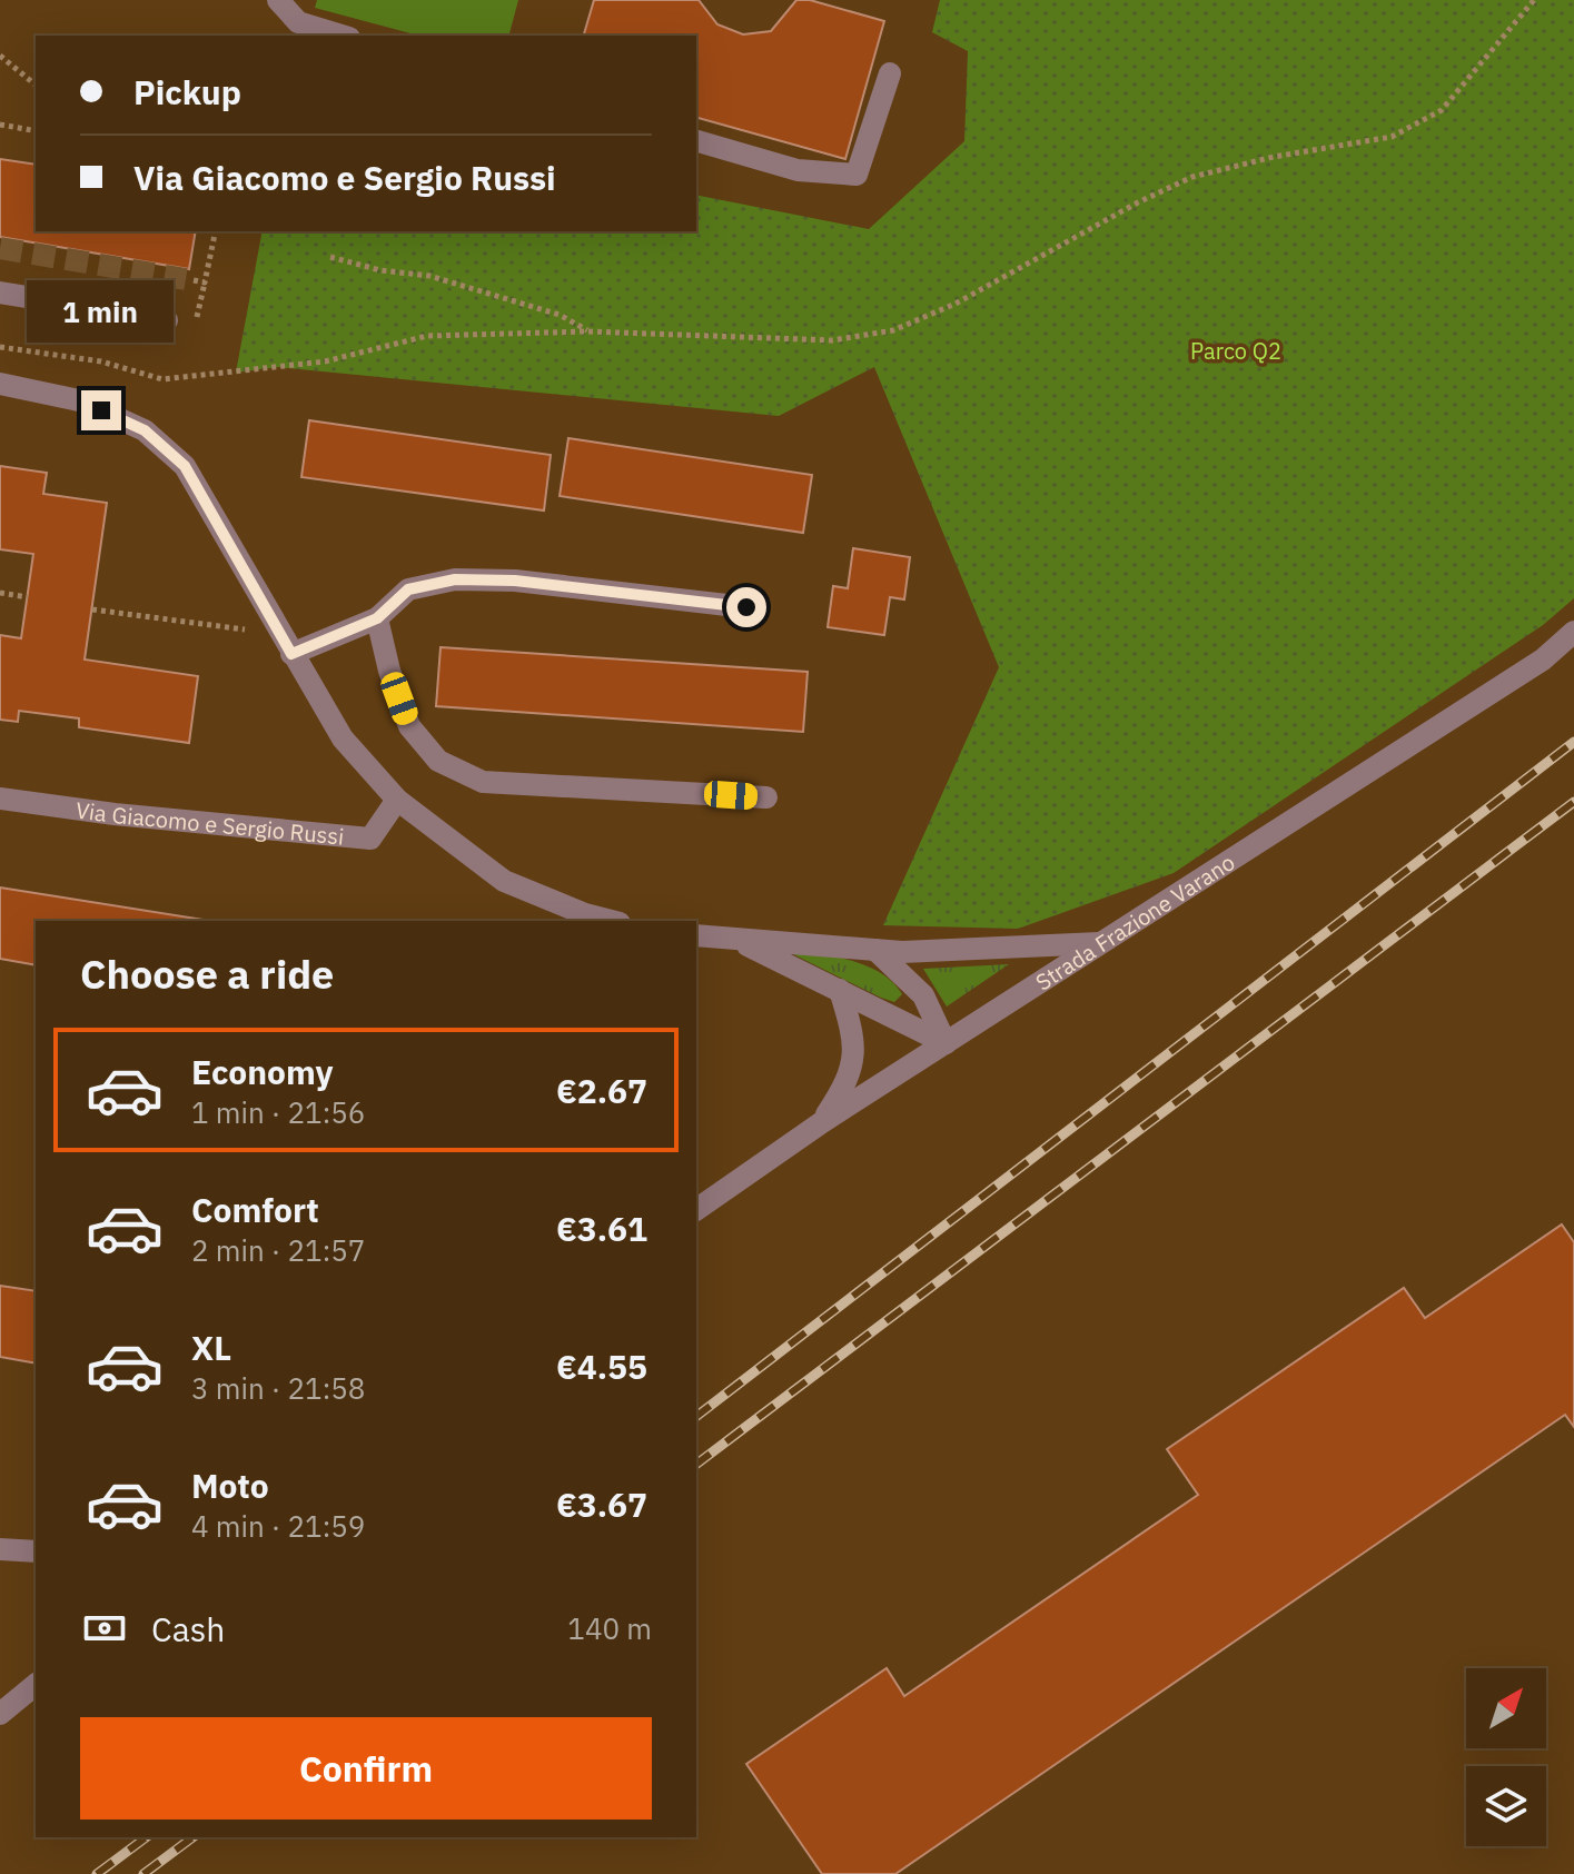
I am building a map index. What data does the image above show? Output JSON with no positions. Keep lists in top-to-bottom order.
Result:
{
  "streets": {
    "street": ["Via Giacomo e Sergio Russi", "Strada Frazione Varano"]
  },
  "parks": ["Parco Q2"],
  "north": "top right",
  "page": {
    "banner": ["Pickup", "Via Giacomo e Sergio Russi"],
    "bubble": "1 min",
    "heading": "Choose a ride",
    "list": [
      {
        "name": "Economy",
        "note": "1 min · 21:56",
        "value": "€2.67"
      },
      {
        "name": "Comfort",
        "note": "2 min · 21:57",
        "value": "€3.61"
      },
      {
        "name": "XL",
        "note": "3 min · 21:58",
        "value": "€4.55"
      },
      {
        "name": "Moto",
        "note": "4 min · 21:59",
        "value": "€3.67"
      }
    ],
    "pay": ["Cash", "140 m"],
    "buttons": "Confirm"
  }
}
